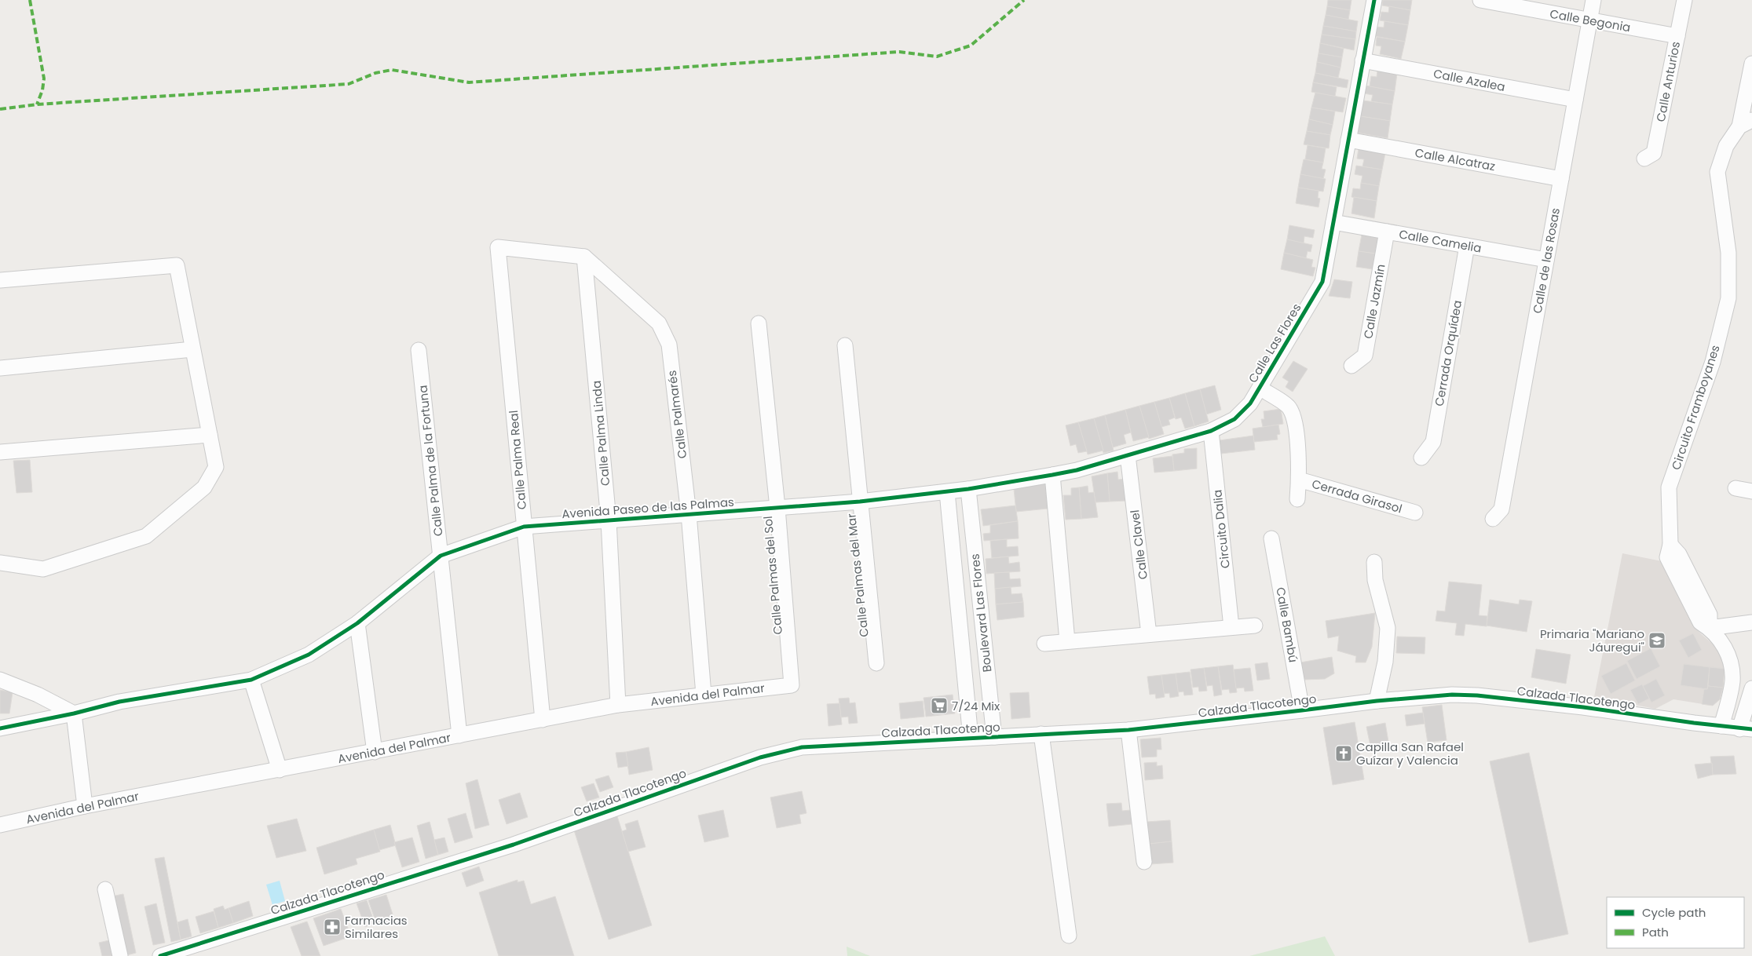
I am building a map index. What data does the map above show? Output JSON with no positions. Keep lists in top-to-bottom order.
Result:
{
  "streets": {
    "street": [
      "Calle Begonia",
      "Calle Azalea",
      "Calle Anturios",
      "Calle Alcatraz",
      "Calle Camelia",
      "Calle de las Rosas",
      "Calle Jazmín",
      "Calle Las Flores",
      "Cerrada Orquídea",
      "Circuito Framboyanes",
      "Calle Palmarés",
      "Calle Palma Linda",
      "Calle Palma Real",
      "Calle Palma de la Fortuna",
      "Cerrada Girasol",
      "Avenida Paseo de las Palmas",
      "Circuito Dalia",
      "Calle Clavel",
      "Calle Palmas del Sol",
      "Calle Palmas del Mar",
      "Boulevard Las Flores",
      "Calle Bambú",
      "Avenida del Palmar",
      "Calzada Tlacotengo"
    ]
  },
  "crossings": [
    ["Calle Begonia", "Calle Anturios"],
    ["Calle Begonia", "Calle de las Rosas"],
    ["Calle Azalea", "Calle de las Rosas"],
    ["Calle Azalea", "Calle Las Flores"],
    ["Calle Alcatraz", "Calle de las Rosas"],
    ["Calle Alcatraz", "Calle Las Flores"],
    ["Calle Camelia", "Calle de las Rosas"],
    ["Calle Camelia", "Calle Jazmín"],
    ["Calle Camelia", "Calle Las Flores"],
    ["Calle Camelia", "Cerrada Orquídea"],
    ["Calle Las Flores", "Cerrada Girasol"],
    ["Calle Las Flores", "Avenida Paseo de las Palmas"],
    ["Calle Las Flores", "Circuito Dalia"],
    ["Calle Las Flores", "Calle Clavel"],
    ["Calle Las Flores", "Boulevard Las Flores"],
    ["Circuito Framboyanes", "Calzada Tlacotengo"],
    ["Calle Palmarés", "Calle Palma Linda"],
    ["Calle Palmarés", "Calle Palma Real"],
    ["Calle Palmarés", "Avenida Paseo de las Palmas"],
    ["Calle Palmarés", "Avenida del Palmar"],
    ["Calle Palma Linda", "Calle Palma Real"],
    ["Calle Palma Linda", "Avenida Paseo de las Palmas"],
    ["Calle Palma Linda", "Avenida del Palmar"],
    ["Calle Palma Real", "Avenida Paseo de las Palmas"],
    ["Calle Palma Real", "Avenida del Palmar"],
    ["Calle Palma de la Fortuna", "Avenida Paseo de las Palmas"],
    ["Calle Palma de la Fortuna", "Avenida del Palmar"],
    ["Avenida Paseo de las Palmas", "Calle Palmas del Sol"],
    ["Avenida Paseo de las Palmas", "Calle Palmas del Mar"],
    ["Avenida Paseo de las Palmas", "Boulevard Las Flores"],
    ["Calle Palmas del Sol", "Avenida del Palmar"],
    ["Boulevard Las Flores", "Calzada Tlacotengo"],
    ["Calle Bambú", "Calzada Tlacotengo"]
  ],
  "places": {
    "school or university": ["Primaria \"Mariano Jáuregui\""],
    "supermarket": ["7/24 Mix"],
    "church": ["Capilla San Rafael Guízar y Valencia"],
    "pharmacy": ["Farmacias Similares"]
  },
  "legend": ["Cycle path", "Path"]
}
